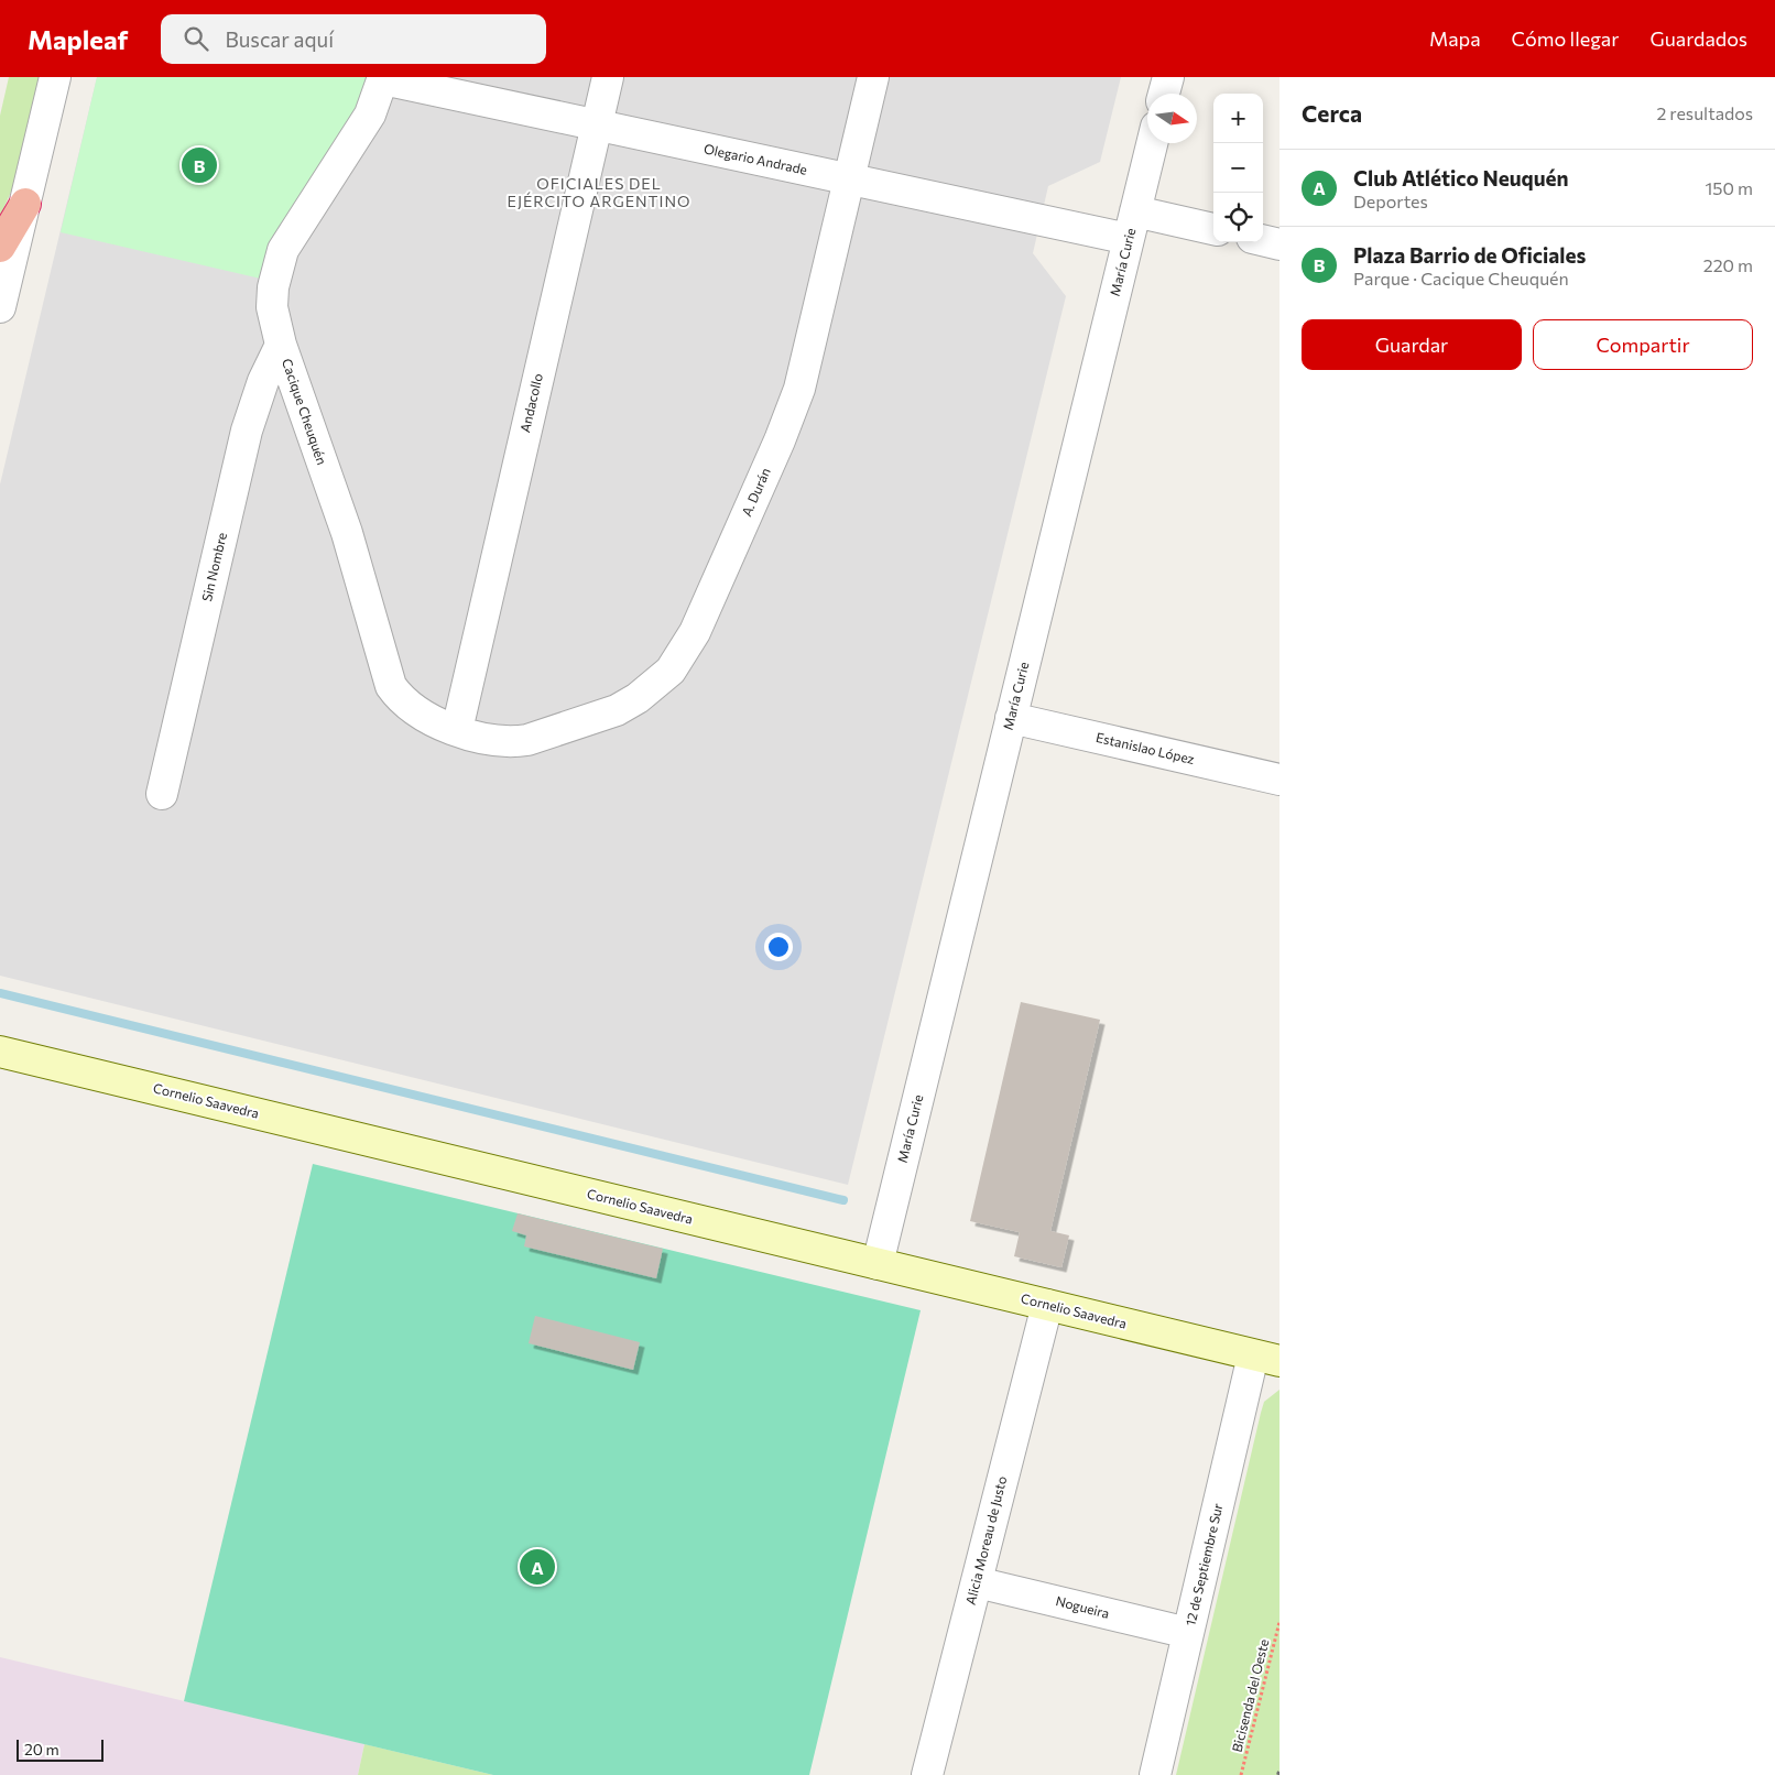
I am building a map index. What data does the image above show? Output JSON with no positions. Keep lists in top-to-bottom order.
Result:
{
  "streets": {
    "main road": ["Cornelio Saavedra"],
    "street": [
      "Olegario Andrade",
      "María Curie",
      "Andacollo",
      "Cacique Cheuquén",
      "A. Durán",
      "Sin Nombre",
      "Estanislao López",
      "Alicia Moreau de Justo",
      "12 de Septiembre Sur",
      "Nogueira"
    ],
    "path": ["Bicisenda del Oeste"]
  },
  "crossings": [
    ["Olegario Andrade", "María Curie"],
    ["Olegario Andrade", "Andacollo"],
    ["Olegario Andrade", "Cacique Cheuquén"],
    ["Olegario Andrade", "A. Durán"],
    ["María Curie", "Estanislao López"],
    ["María Curie", "Cornelio Saavedra"],
    ["Andacollo", "Cacique Cheuquén"],
    ["Andacollo", "A. Durán"],
    ["Cacique Cheuquén", "A. Durán"],
    ["Cacique Cheuquén", "Sin Nombre"],
    ["Cornelio Saavedra", "Alicia Moreau de Justo"],
    ["Cornelio Saavedra", "12 de Septiembre Sur"],
    ["Alicia Moreau de Justo", "Nogueira"],
    ["12 de Septiembre Sur", "Nogueira"]
  ],
  "districts": ["OFICIALES DEL EJÉRCITO ARGENTINO"],
  "scale_bar": "20 m",
  "north": "right",
  "page": {
    "header": "Mapleaf",
    "search": "Buscar aquí",
    "nav": ["Mapa", "Cómo llegar", "Guardados"],
    "heading": ["Cerca", "2 resultados"],
    "map_buttons": ["+", "−"],
    "pins": ["B", "A"],
    "list": [
      {
        "mark": "A",
        "name": "Club Atlético Neuquén",
        "note": "Deportes",
        "value": "150 m"
      },
      {
        "mark": "B",
        "name": "Plaza Barrio de Oficiales",
        "note": "Parque · Cacique Cheuquén",
        "value": "220 m"
      }
    ],
    "buttons": ["Guardar", "Compartir"],
    "scale": "20 m"
  }
}
